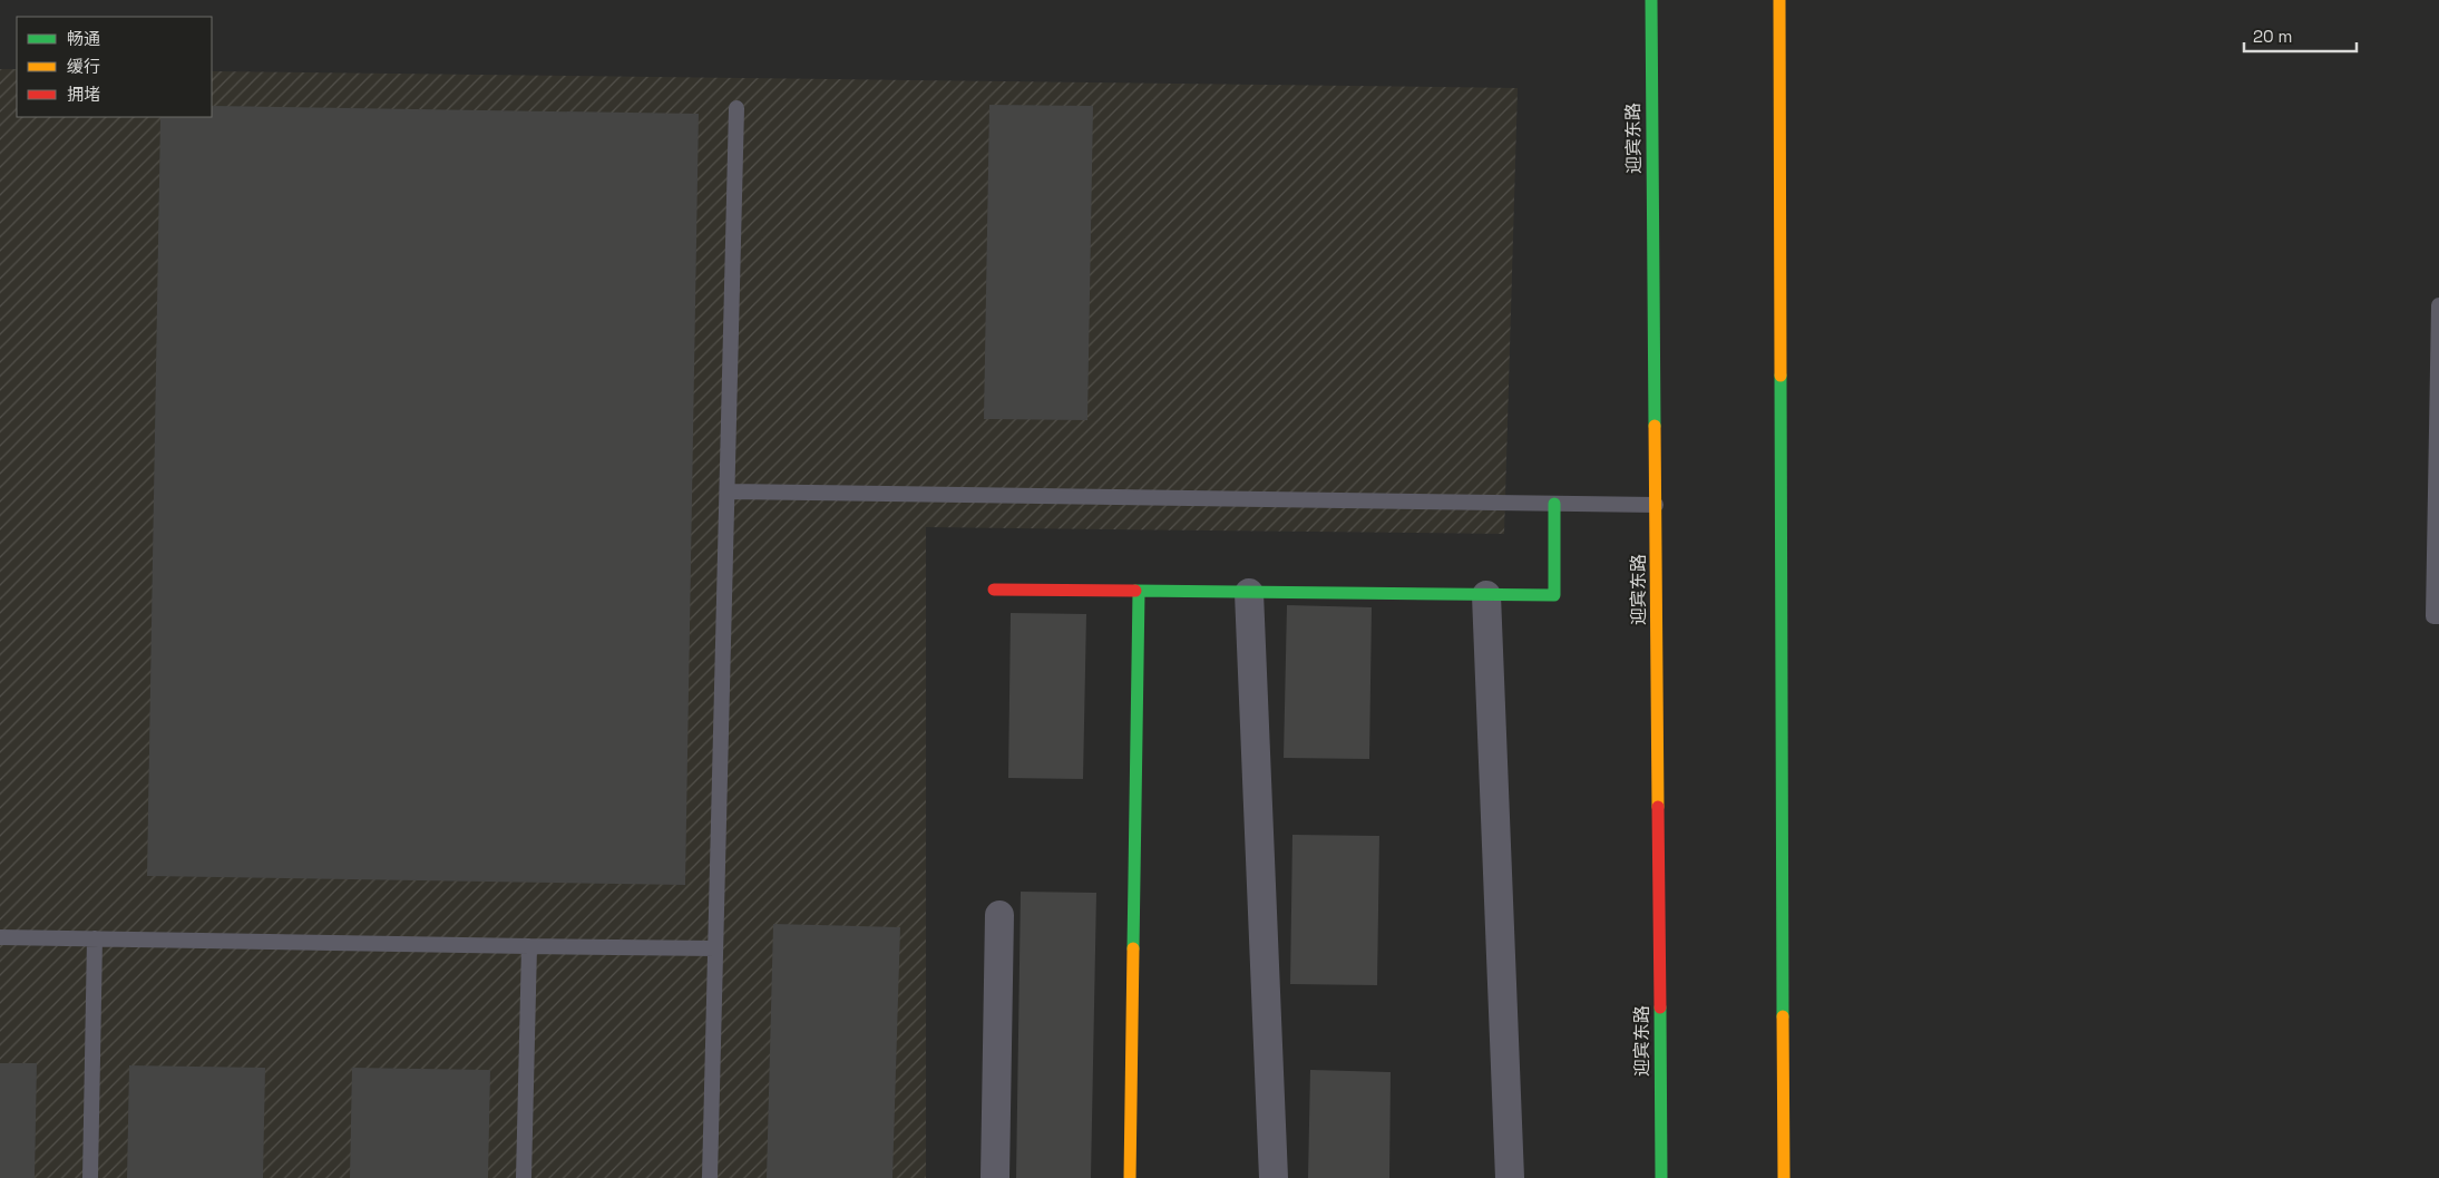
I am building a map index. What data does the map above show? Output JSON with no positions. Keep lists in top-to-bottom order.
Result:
{
  "streets": {
    "main road": ["迎宾东路"]
  },
  "legend": ["畅通", "缓行", "拥堵"],
  "scale_bar": "20 m"
}
